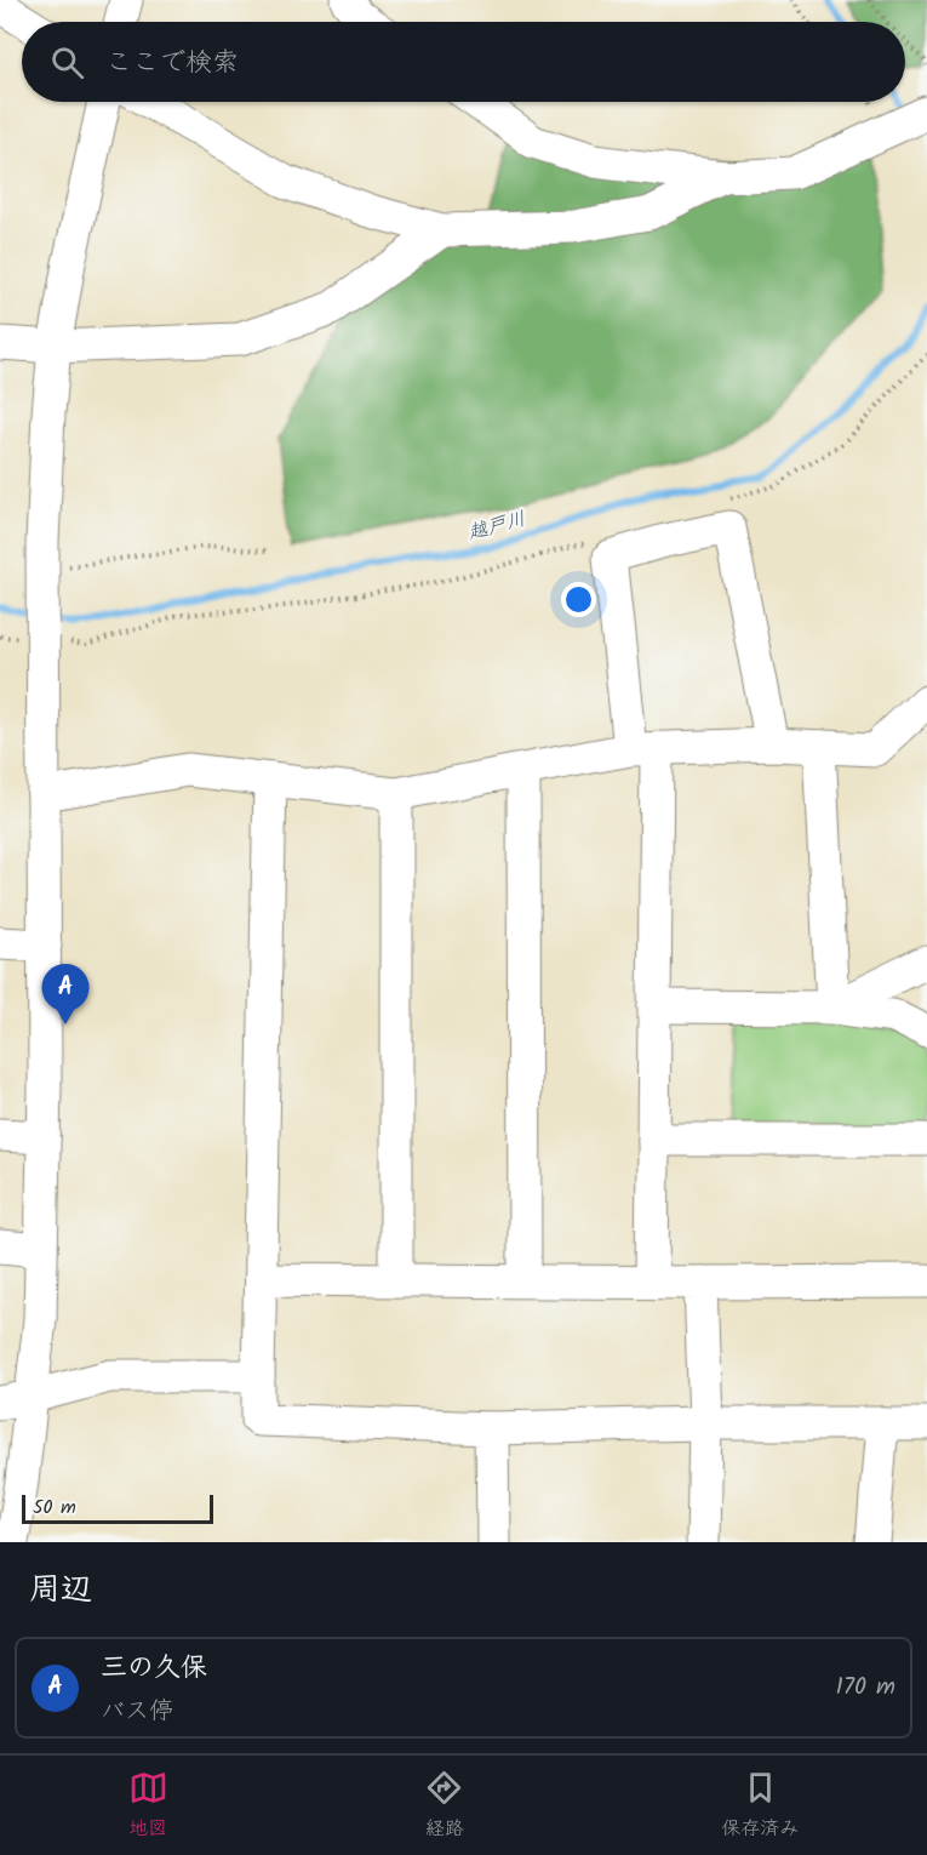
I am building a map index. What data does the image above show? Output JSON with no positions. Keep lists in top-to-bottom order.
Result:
{
  "water": ["越戸川"],
  "scale_bar": "50 m",
  "page": {
    "search": "ここで検索",
    "pins": "A",
    "scale": "50 m",
    "heading": "周辺",
    "list": [
      {
        "mark": "A",
        "name": "三の久保",
        "note": "バス停",
        "value": "170 m"
      }
    ],
    "nav": ["地図", "経路", "保存済み"]
  }
}
